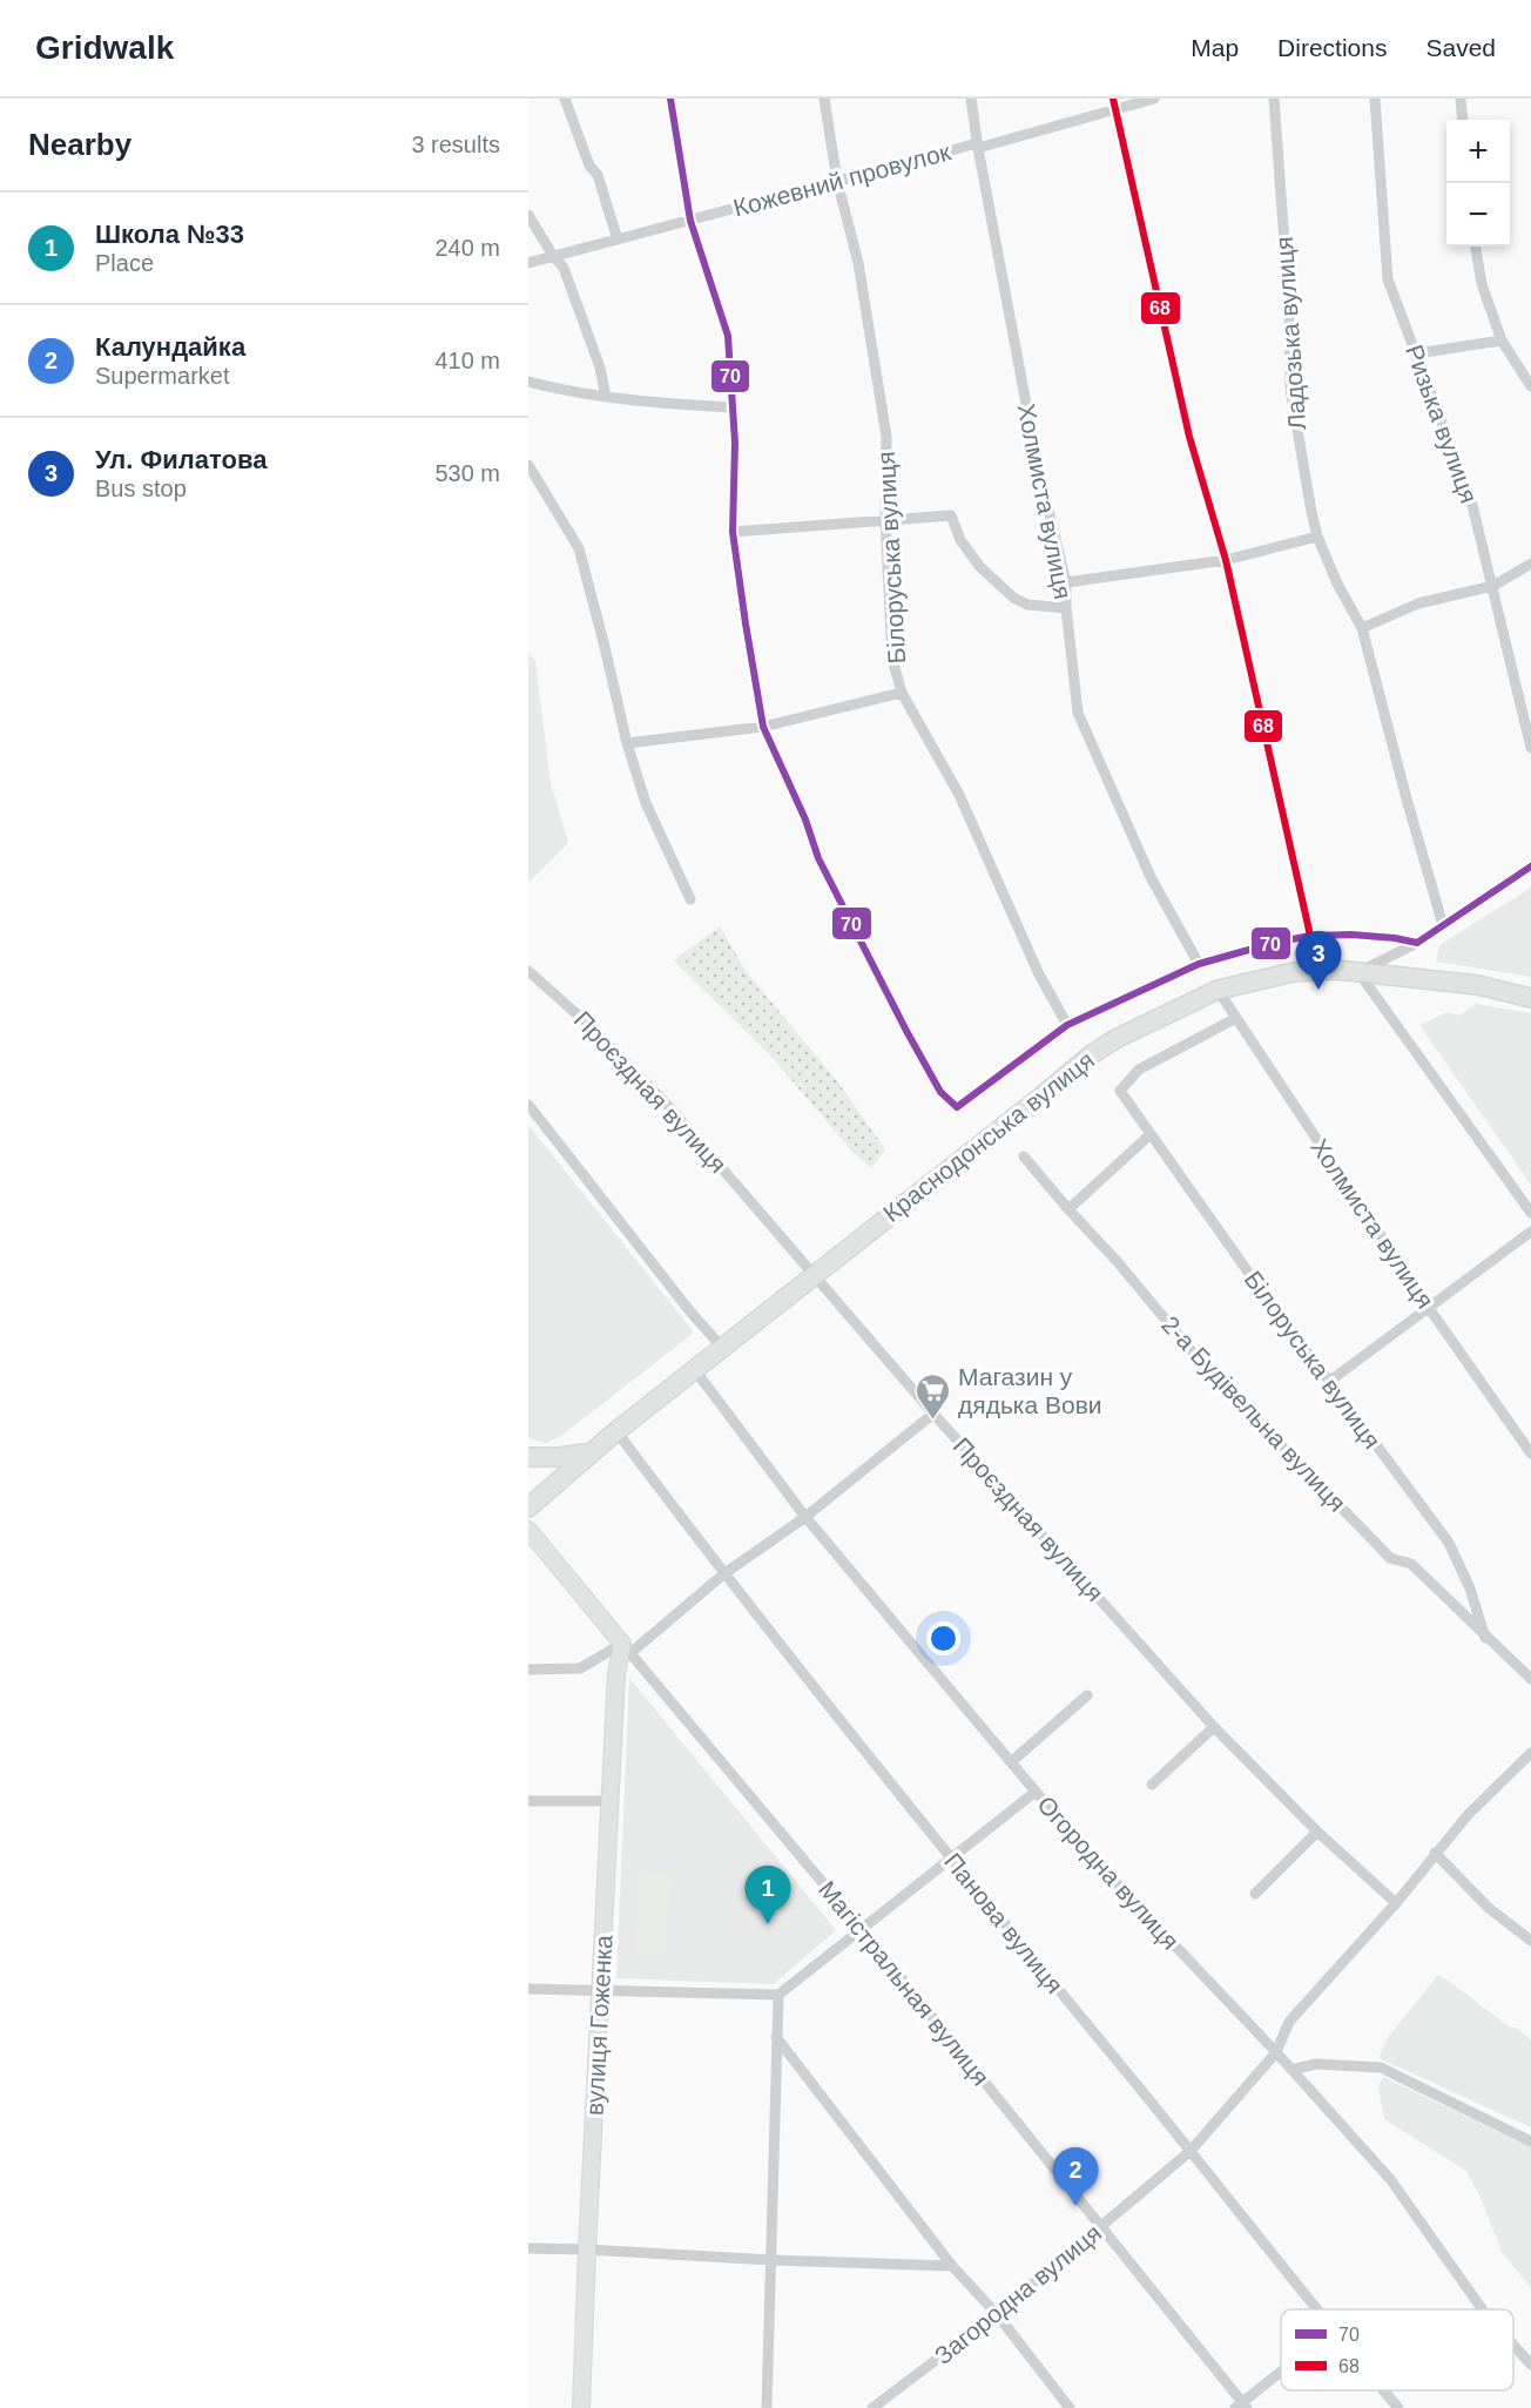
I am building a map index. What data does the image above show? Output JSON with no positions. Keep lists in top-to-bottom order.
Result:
{
  "streets": {
    "main road": ["Краснодонська вулиця"],
    "street": [
      "Кожевний провулок",
      "Ладозька вулиця",
      "Ризька вулиця",
      "Холмиста вулиця",
      "Білоруська вулиця",
      "Проєздная вулиця",
      "2-а Будівельна вулиця",
      "Огородна вулиця",
      "Панова вулиця",
      "Магістральная вулиця",
      "вулиця Гоженка",
      "Загородна вулиця"
    ]
  },
  "crossings": [
    ["Кожевний провулок", "Холмиста вулиця"],
    ["Кожевний провулок", "Білоруська вулиця"],
    ["Холмиста вулиця", "Білоруська вулиця"],
    ["Холмиста вулиця", "Краснодонська вулиця"],
    ["Білоруська вулиця", "2-а Будівельна вулиця"],
    ["Проєздная вулиця", "Краснодонська вулиця"],
    ["Проєздная вулиця", "Загородна вулиця"],
    ["Краснодонська вулиця", "Огородна вулиця"],
    ["Краснодонська вулиця", "Панова вулиця"],
    ["Огородна вулиця", "Загородна вулиця"],
    ["Панова вулиця", "Загородна вулиця"],
    ["Магістральная вулиця", "вулиця Гоженка"],
    ["Магістральная вулиця", "Загородна вулиця"]
  ],
  "places": {
    "supermarket": ["Магазин у дядька Вови"]
  },
  "lines": ["transit line 70", "transit line 68"],
  "legend": ["70", "68"],
  "page": {
    "header": "Gridwalk",
    "nav": ["Map", "Directions", "Saved"],
    "heading": ["Nearby", "3 results"],
    "map_buttons": ["+", "−"],
    "list": [
      {
        "mark": "1",
        "name": "Школа №33",
        "note": "Place",
        "value": "240 m"
      },
      {
        "mark": "2",
        "name": "Калундайка",
        "note": "Supermarket",
        "value": "410 m"
      },
      {
        "mark": "3",
        "name": "Ул. Филатова",
        "note": "Bus stop",
        "value": "530 m"
      }
    ],
    "pins": ["3", "1", "2"]
  }
}
